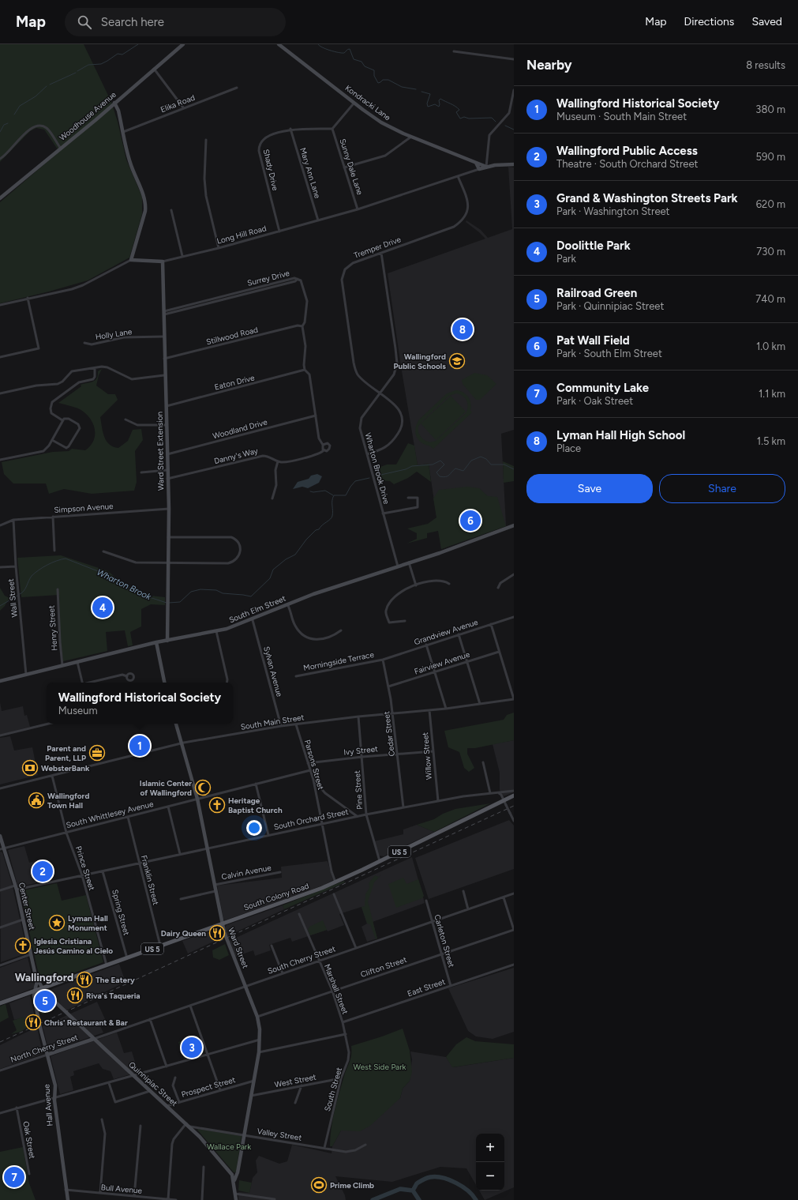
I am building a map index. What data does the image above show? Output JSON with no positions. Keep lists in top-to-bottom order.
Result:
{
  "streets": {
    "main road": [
      "Kondracki Lane",
      "Woodhouse Avenue",
      "Long Hill Road",
      "Ward Street Extension",
      "South Elm Street",
      "US 5",
      "South Colony Road",
      "Center Street",
      "Ward Street",
      "North Cherry Street",
      "Quinnipiac Street",
      "Hall Avenue"
    ],
    "street": [
      "Elika Road",
      "Sunny Dale Lane",
      "Shady Drive",
      "Mary Ann Lane",
      "Tremper Drive",
      "Surrey Drive",
      "Holly Lane",
      "Stillwood Road",
      "Eaton Drive",
      "Woodland Drive",
      "Danny's Way",
      "Wharton Brook Drive",
      "Simpson Avenue",
      "Wall Street",
      "Henry Street",
      "Grandview Avenue",
      "Morningside Terrace",
      "Fairview Avenue",
      "Sylvan Avenue",
      "South Main Street",
      "Cedar Street",
      "Ivy Street",
      "Willow Street",
      "Parsons Street",
      "Pine Street",
      "South Whittlesey Avenue",
      "South Orchard Street",
      "Prince Street",
      "Calvin Avenue",
      "Franklin Street",
      "Spring Street",
      "Carleton Street",
      "South Cherry Street",
      "Clifton Street",
      "East Street",
      "Marshall Street",
      "West Street",
      "Prospect Street",
      "South Street",
      "Valley Street",
      "Oak Street",
      "Bull Avenue"
    ]
  },
  "crossings": [
    ["Kondracki Lane", "Long Hill Road"],
    ["Sunny Dale Lane", "Shady Drive"],
    ["Sunny Dale Lane", "Long Hill Road"],
    ["Shady Drive", "Mary Ann Lane"],
    ["Shady Drive", "Long Hill Road"],
    ["Mary Ann Lane", "Long Hill Road"],
    ["Long Hill Road", "Tremper Drive"],
    ["Long Hill Road", "Ward Street Extension"],
    ["Tremper Drive", "Wharton Brook Drive"],
    ["Surrey Drive", "Stillwood Road"],
    ["Surrey Drive", "Ward Street Extension"],
    ["Holly Lane", "Ward Street Extension"],
    ["Stillwood Road", "Ward Street Extension"],
    ["Eaton Drive", "Ward Street Extension"],
    ["Woodland Drive", "Ward Street Extension"],
    ["Ward Street Extension", "Danny's Way"],
    ["Ward Street Extension", "Simpson Avenue"],
    ["Ward Street Extension", "South Elm Street"],
    ["Wharton Brook Drive", "South Elm Street"],
    ["Simpson Avenue", "Wall Street"],
    ["Wall Street", "South Elm Street"],
    ["South Elm Street", "Henry Street"],
    ["South Elm Street", "Sylvan Avenue"],
    ["Grandview Avenue", "Morningside Terrace"],
    ["Grandview Avenue", "Cedar Street"],
    ["Morningside Terrace", "Cedar Street"],
    ["Fairview Avenue", "Cedar Street"],
    ["Sylvan Avenue", "South Main Street"],
    ["South Main Street", "Cedar Street"],
    ["South Main Street", "Willow Street"],
    ["South Main Street", "Parsons Street"],
    ["South Main Street", "Pine Street"],
    ["South Main Street", "Prince Street"],
    ["South Main Street", "Ward Street"],
    ["Cedar Street", "Ivy Street"],
    ["Cedar Street", "South Orchard Street"],
    ["Ivy Street", "Willow Street"],
    ["Ivy Street", "Parsons Street"],
    ["Ivy Street", "Pine Street"],
    ["Willow Street", "South Orchard Street"],
    ["Parsons Street", "South Whittlesey Avenue"],
    ["Parsons Street", "South Orchard Street"],
    ["Parsons Street", "South Colony Road"],
    ["Pine Street", "South Orchard Street"],
    ["Pine Street", "South Colony Road"],
    ["South Whittlesey Avenue", "Prince Street"],
    ["South Whittlesey Avenue", "Franklin Street"],
    ["South Whittlesey Avenue", "Center Street"],
    ["South Whittlesey Avenue", "Ward Street"],
    ["South Orchard Street", "Prince Street"],
    ["South Orchard Street", "Franklin Street"],
    ["South Orchard Street", "Center Street"],
    ["South Orchard Street", "Spring Street"],
    ["South Orchard Street", "Ward Street"],
    ["US 5", "South Colony Road"],
    ["US 5", "Center Street"],
    ["US 5", "Hall Avenue"],
    ["Prince Street", "South Colony Road"],
    ["Calvin Avenue", "Ward Street"],
    ["Franklin Street", "South Colony Road"],
    ["South Colony Road", "Center Street"],
    ["South Colony Road", "Spring Street"],
    ["South Colony Road", "Ward Street"],
    ["South Colony Road", "Quinnipiac Street"],
    ["South Colony Road", "Hall Avenue"],
    ["Center Street", "Quinnipiac Street"],
    ["Center Street", "Hall Avenue"],
    ["Carleton Street", "South Cherry Street"],
    ["Carleton Street", "Clifton Street"],
    ["Carleton Street", "East Street"],
    ["Ward Street", "South Cherry Street"],
    ["Ward Street", "Clifton Street"],
    ["Ward Street", "West Street"],
    ["Ward Street", "Quinnipiac Street"],
    ["Ward Street", "Prospect Street"],
    ["Ward Street", "Valley Street"],
    ["South Cherry Street", "Marshall Street"],
    ["South Cherry Street", "North Cherry Street"],
    ["South Cherry Street", "Quinnipiac Street"],
    ["Clifton Street", "Marshall Street"],
    ["East Street", "Marshall Street"],
    ["Marshall Street", "South Street"],
    ["North Cherry Street", "Quinnipiac Street"],
    ["North Cherry Street", "Hall Avenue"],
    ["West Street", "South Street"],
    ["Quinnipiac Street", "Prospect Street"],
    ["Quinnipiac Street", "Valley Street"],
    ["South Street", "Valley Street"],
    ["Hall Avenue", "Bull Avenue"]
  ],
  "districts": ["Wallingford"],
  "water": ["Wharton Brook"],
  "parks": ["West Side Park", "Wallace Park"],
  "places": {
    "school or university": ["Wallingford Public Schools"],
    "office": ["Parent and Parent, LLP"],
    "bank": ["WebsterBank"],
    "mosque": ["Islamic Center of Wallingford"],
    "public building": ["Wallingford Town Hall"],
    "church": ["Heritage Baptist Church", "Iglesia Cristiana Jesús Camino al Cielo"],
    "place": ["Lyman Hall Monument"],
    "restaurant": [
      "Dairy Queen",
      "The Eatery",
      "Riva's Taqueria",
      "Chris' Restaurant & Bar"
    ],
    "sports": ["Prime Climb"]
  },
  "page": {
    "header": "Map",
    "search": "Search here",
    "nav": ["Map", "Directions", "Saved"],
    "heading": ["Nearby", "8 results"],
    "list": [
      {
        "mark": "1",
        "name": "Wallingford Historical Society",
        "note": "Museum · South Main Street",
        "value": "380 m"
      },
      {
        "mark": "2",
        "name": "Wallingford Public Access",
        "note": "Theatre · South Orchard Street",
        "value": "590 m"
      },
      {
        "mark": "3",
        "name": "Grand & Washington Streets Park",
        "note": "Park · Washington Street",
        "value": "620 m"
      },
      {
        "mark": "4",
        "name": "Doolittle Park",
        "note": "Park",
        "value": "730 m"
      },
      {
        "mark": "5",
        "name": "Railroad Green",
        "note": "Park · Quinnipiac Street",
        "value": "740 m"
      },
      {
        "mark": "6",
        "name": "Pat Wall Field",
        "note": "Park · South Elm Street",
        "value": "1.0 km"
      },
      {
        "mark": "7",
        "name": "Community Lake",
        "note": "Park · Oak Street",
        "value": "1.1 km"
      },
      {
        "mark": "8",
        "name": "Lyman Hall High School",
        "note": "Place",
        "value": "1.5 km"
      }
    ],
    "pins": [
      "8",
      "6",
      "4",
      "1",
      "2",
      "5",
      "3",
      "7"
    ],
    "buttons": ["Save", "Share"],
    "popup": ["Wallingford Historical Society", "Museum"],
    "map_buttons": ["+", "−"]
  }
}
